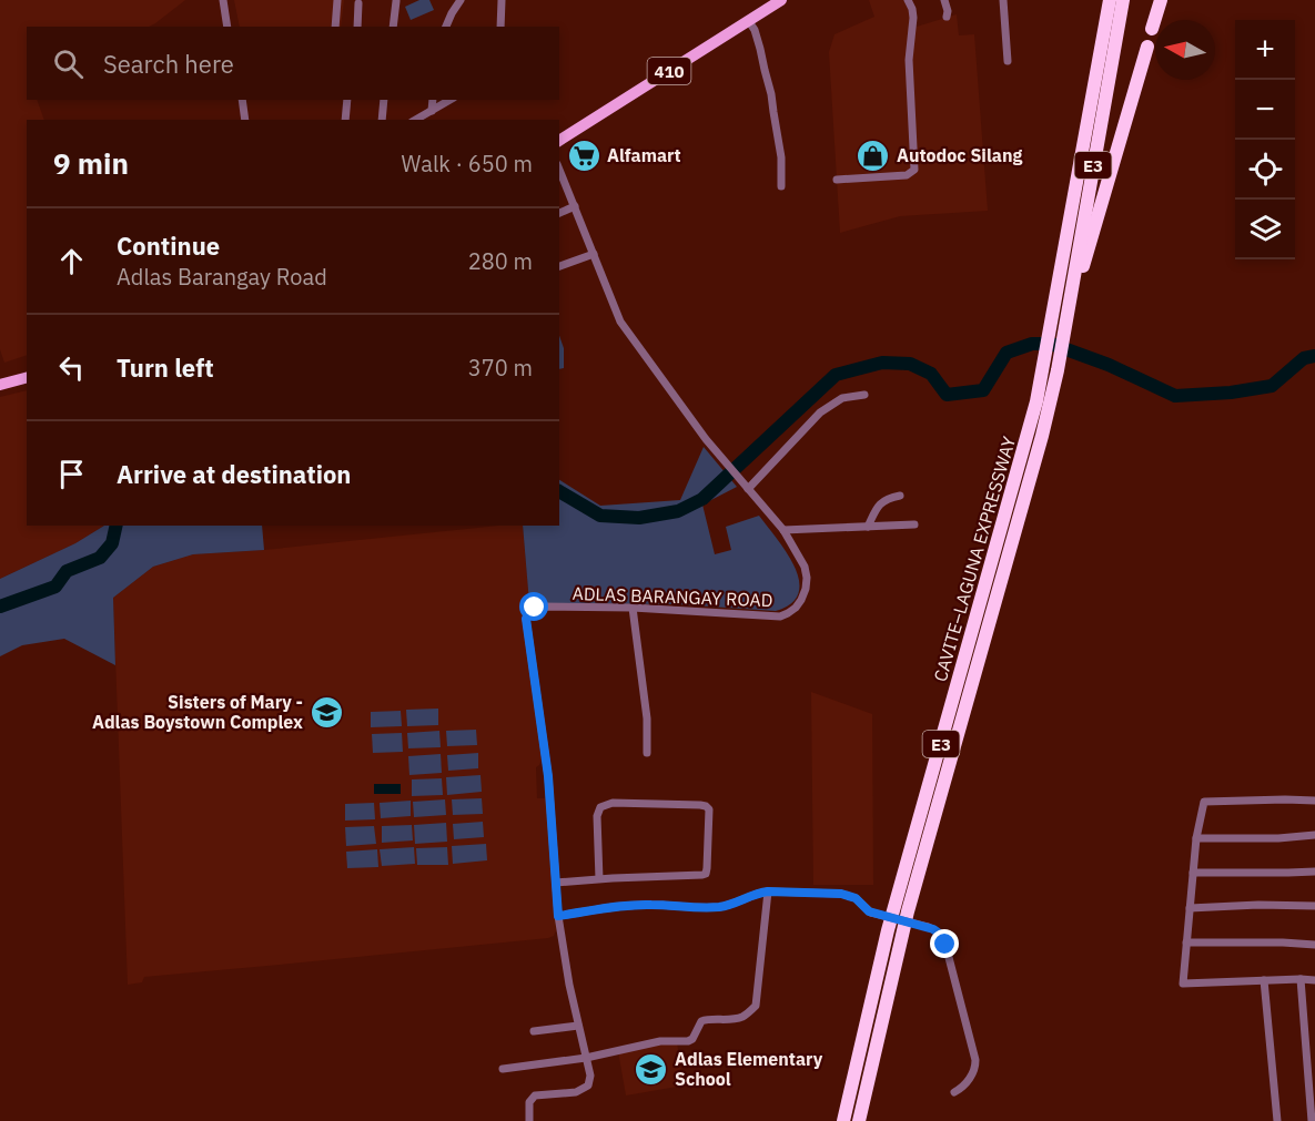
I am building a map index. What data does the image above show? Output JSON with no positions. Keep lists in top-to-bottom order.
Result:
{
  "streets": {
    "highway": ["E3", "CAVITE–LAGUNA EXPRESSWAY"],
    "main road": ["410"],
    "street": ["ADLAS BARANGAY ROAD"]
  },
  "places": {
    "supermarket": ["Alfamart"],
    "shop": ["Autodoc Silang"],
    "school or university": ["Sisters of Mary - Adlas Boystown Complex", "Adlas Elementary School"]
  },
  "north": "left",
  "page": {
    "map_buttons": ["+", "−"],
    "search": "Search here",
    "heading": ["9 min", "Walk · 650 m"],
    "list": [
      ["Continue", "Adlas Barangay Road", "280 m"],
      ["Turn left", "370 m"],
      "Arrive at destination"
    ]
  }
}
